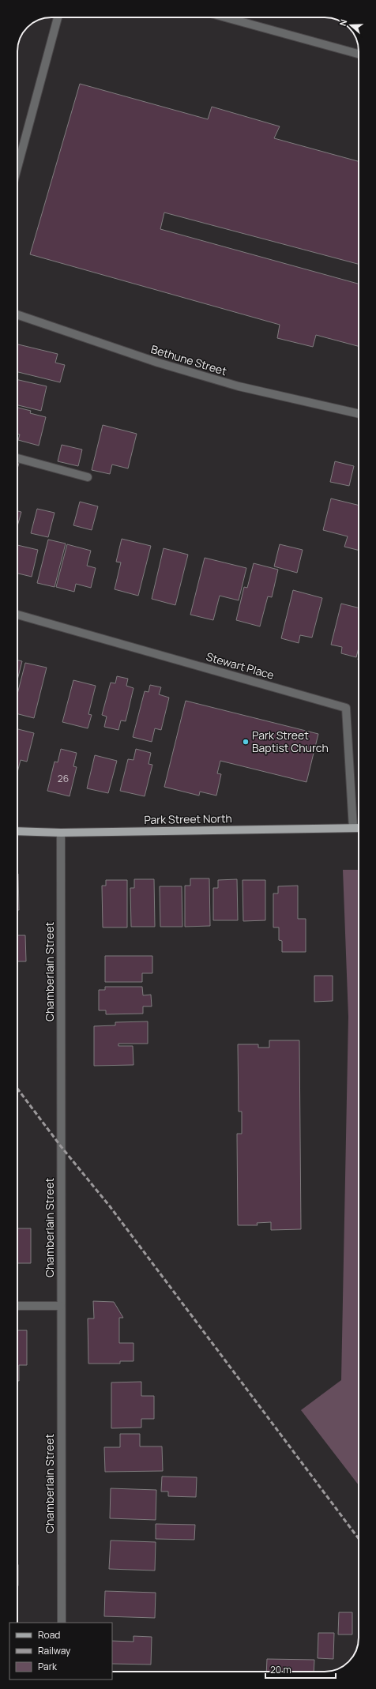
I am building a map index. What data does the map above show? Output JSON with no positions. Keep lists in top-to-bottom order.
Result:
{
  "streets": {
    "main road": ["Park Street North"],
    "street": ["Bethune Street", "Stewart Place", "Chamberlain Street"]
  },
  "crossings": [
    ["Stewart Place", "Park Street North"],
    ["Park Street North", "Chamberlain Street"]
  ],
  "places": ["Park Street Baptist Church"],
  "house_numbers": ["26"],
  "legend": ["Road", "Railway", "Park"],
  "scale_bar": "20 m",
  "north": "left"
}
